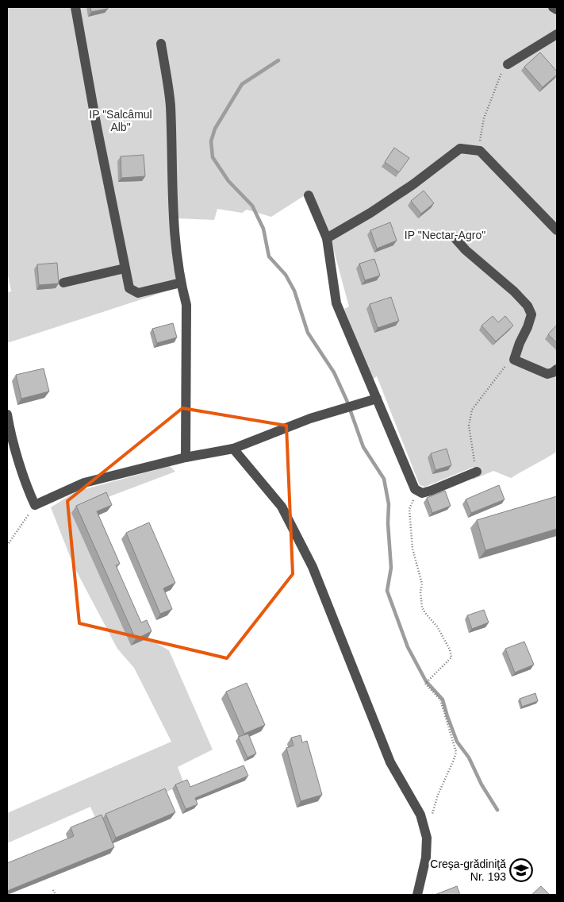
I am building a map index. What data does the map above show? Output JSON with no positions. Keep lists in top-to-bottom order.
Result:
{
  "parks": ["IP \"Salcâmul Alb\"", "IP \"Nectar-Agro\""],
  "places": {
    "school or university": ["Creşa-grădiniţă Nr. 193"]
  }
}
